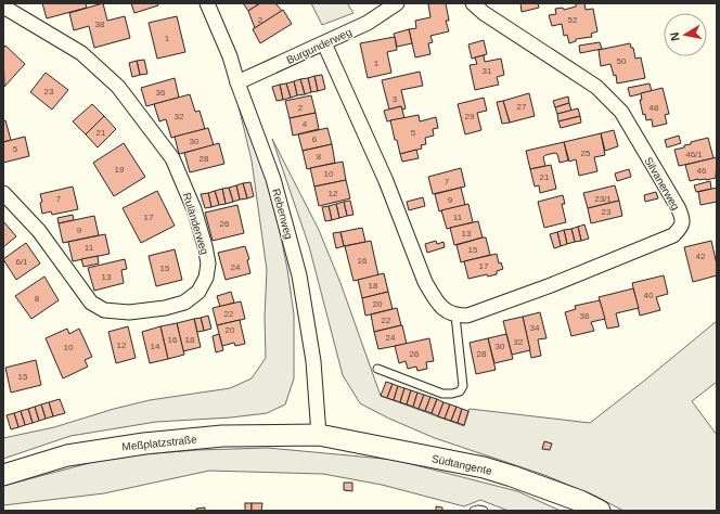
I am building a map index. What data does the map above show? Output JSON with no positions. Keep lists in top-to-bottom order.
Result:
{
  "streets": {
    "main road": ["Meßplatzstraße", "Südtangente"],
    "street": [
      "Burgunderweg",
      "Silvanerweg",
      "Rebenweg",
      "Ruländerweg"
    ]
  },
  "crossings": [
    ["Burgunderweg", "Rebenweg"],
    ["Rebenweg", "Meßplatzstraße"],
    ["Rebenweg", "Südtangente"],
    ["Meßplatzstraße", "Südtangente"]
  ],
  "house_numbers": [
    "2",
    "52",
    "38",
    "1",
    "50",
    "1",
    "31",
    "23",
    "36",
    "3",
    "27",
    "2",
    "48",
    "32",
    "29",
    "4",
    "21",
    "5",
    "6",
    "30",
    "5",
    "25",
    "46/1",
    "8",
    "28",
    "19",
    "46",
    "10",
    "21",
    "7",
    "12",
    "7",
    "23/1",
    "9",
    "23",
    "17",
    "11",
    "26",
    "9",
    "13",
    "11",
    "15",
    "42",
    "16",
    "6/1",
    "17",
    "24",
    "15",
    "13",
    "18",
    "40",
    "8",
    "20",
    "22",
    "36",
    "22",
    "34",
    "20",
    "24",
    "16",
    "18",
    "32",
    "12",
    "14",
    "30",
    "10",
    "26",
    "28",
    "15"
  ],
  "north": "left"
}
